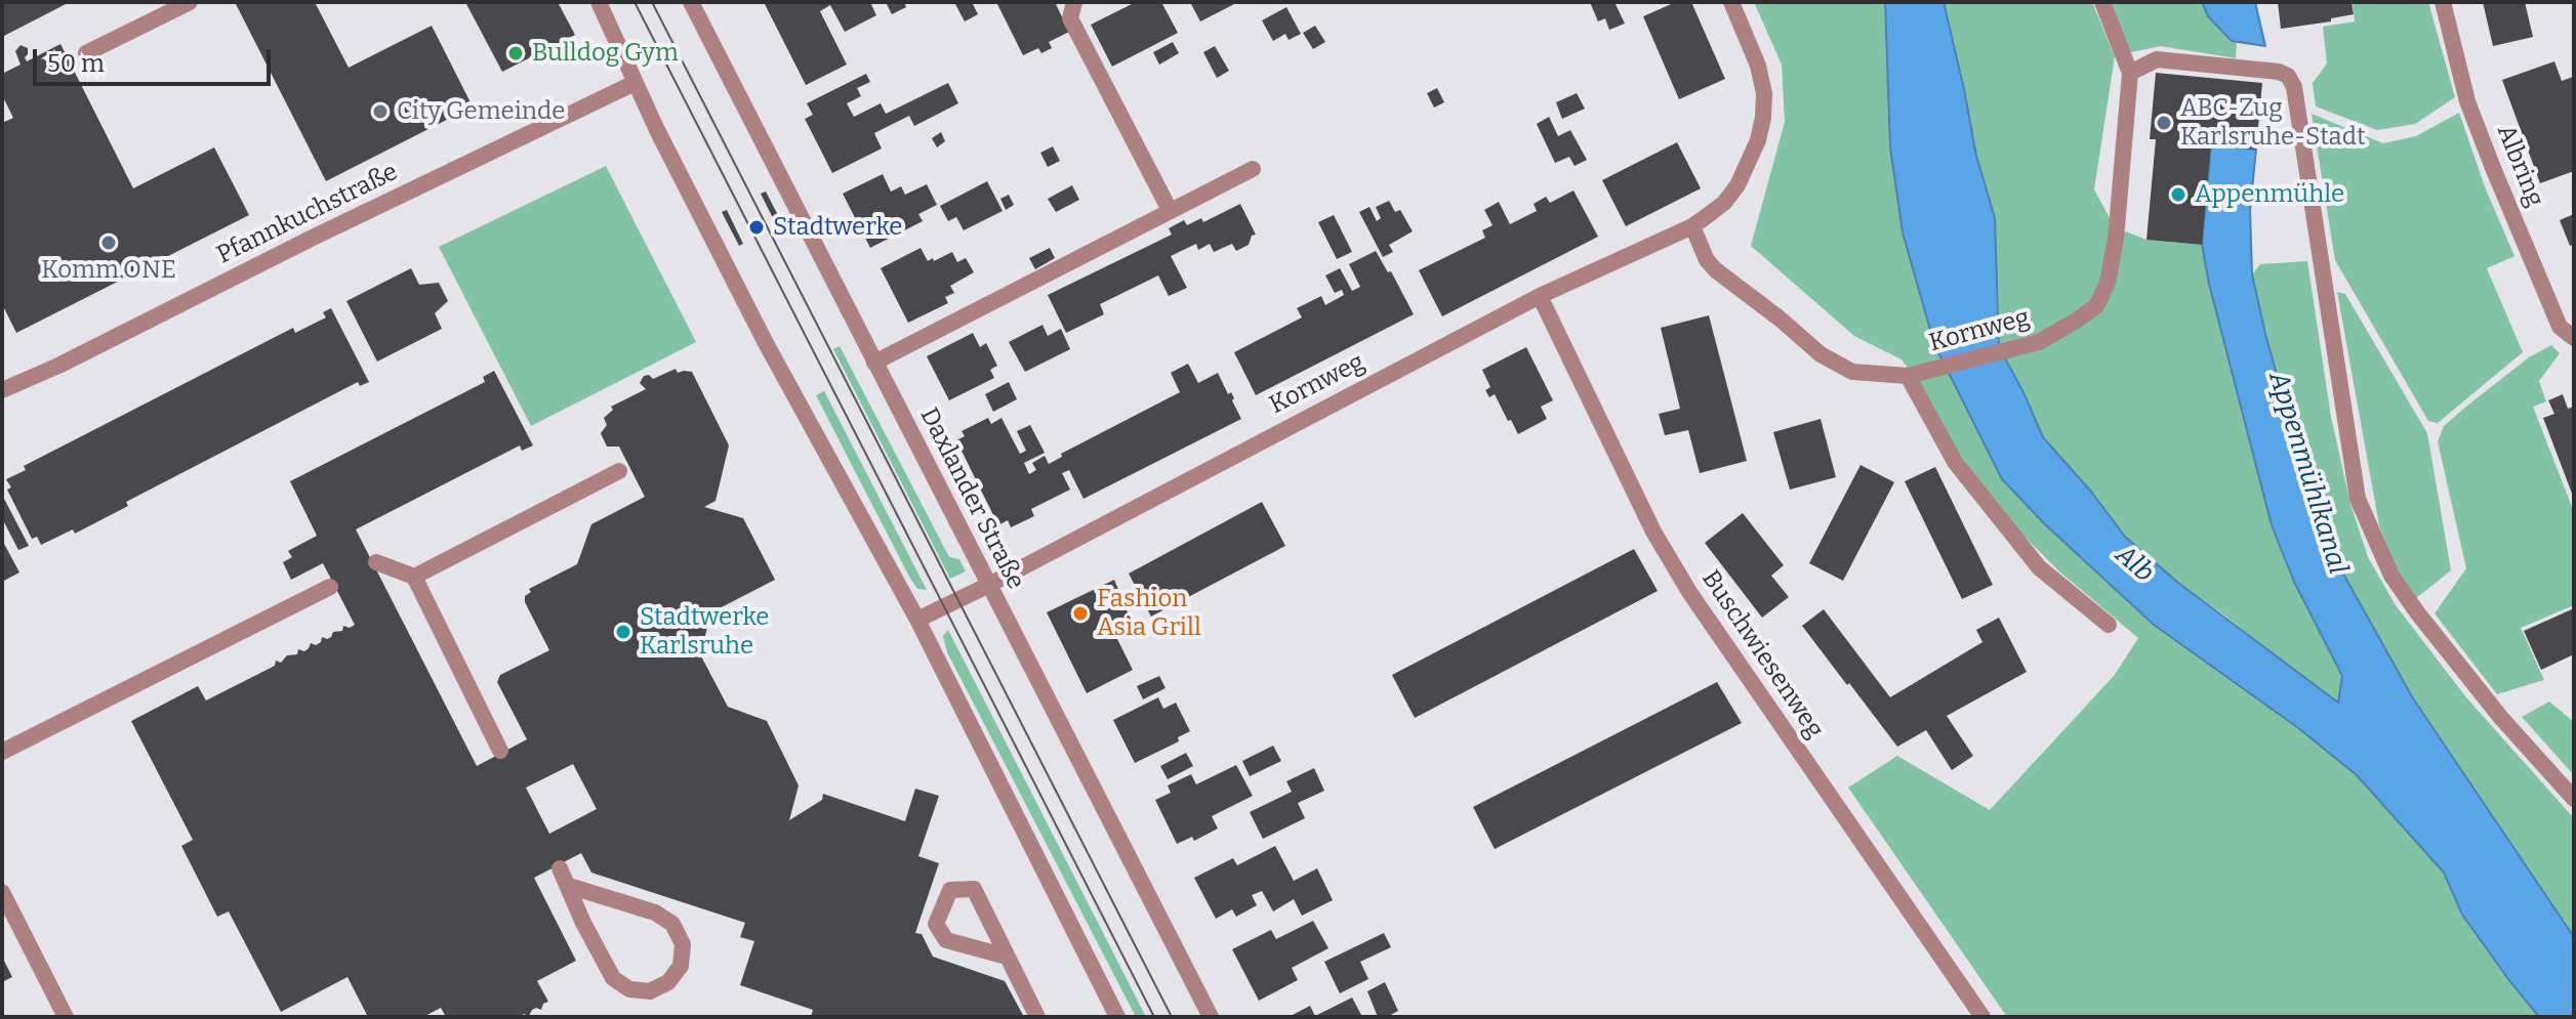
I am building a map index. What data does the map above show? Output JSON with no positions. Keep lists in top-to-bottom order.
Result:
{
  "streets": {
    "street": [
      "Albring",
      "Pfannkuchstraße",
      "Kornweg",
      "Daxlander Straße",
      "Buschwiesenweg"
    ]
  },
  "crossings": [
    ["Kornweg", "Daxlander Straße"],
    ["Kornweg", "Buschwiesenweg"]
  ],
  "water": ["Appenmühlkanal", "Alb"],
  "places": [
    "Bulldog Gym",
    "City Gemeinde",
    "ABC-Zug Karlsruhe-Stadt",
    "Appenmühle",
    "Stadtwerke",
    "Komm.ONE",
    "Fashion Asia Grill",
    "Stadtwerke Karlsruhe"
  ],
  "scale_bar": "50 m"
}
